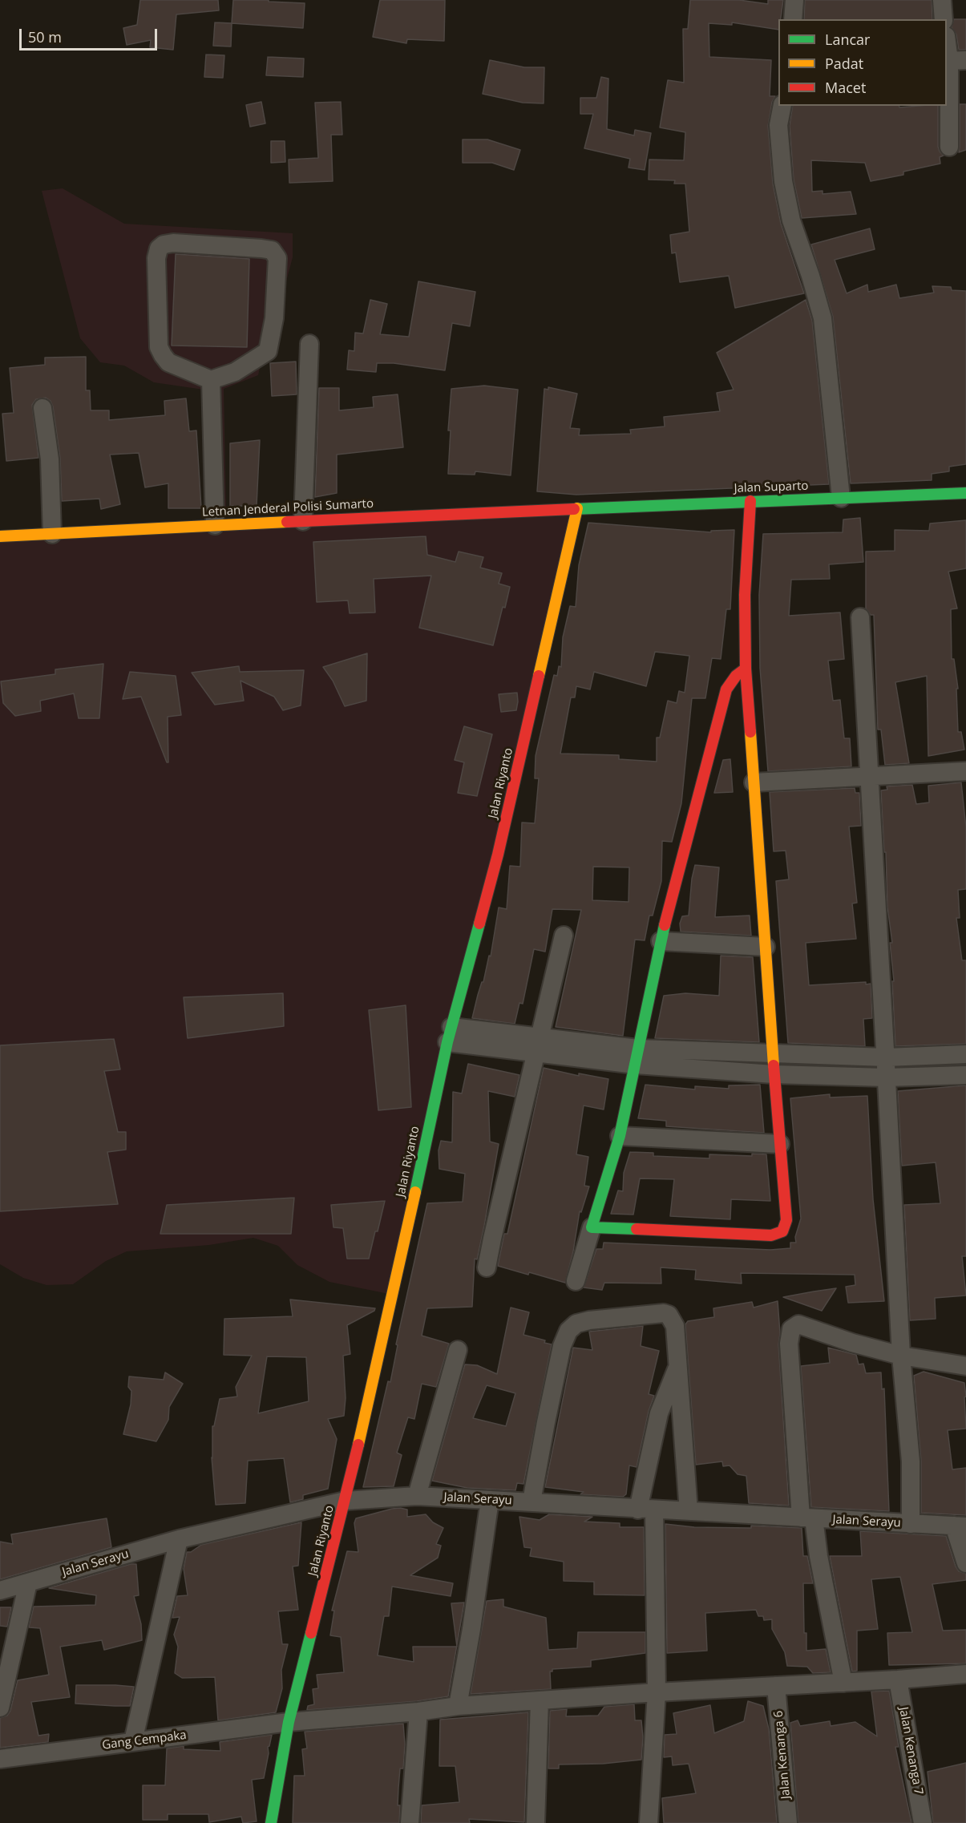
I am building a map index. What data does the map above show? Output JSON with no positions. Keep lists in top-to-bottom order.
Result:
{
  "streets": {
    "street": [
      "Jalan Suparto",
      "Letnan Jenderal Polisi Sumarto",
      "Jalan Riyanto",
      "Jalan Serayu",
      "Gang Cempaka",
      "Jalan Kenanga 7",
      "Jalan Kenanga 6"
    ]
  },
  "crossings": [
    ["Jalan Suparto", "Letnan Jenderal Polisi Sumarto"],
    ["Jalan Suparto", "Jalan Riyanto"],
    ["Letnan Jenderal Polisi Sumarto", "Jalan Riyanto"],
    ["Jalan Riyanto", "Jalan Serayu"],
    ["Jalan Riyanto", "Gang Cempaka"],
    ["Gang Cempaka", "Jalan Kenanga 7"],
    ["Gang Cempaka", "Jalan Kenanga 6"]
  ],
  "legend": ["Lancar", "Padat", "Macet"],
  "scale_bar": "50 m"
}
